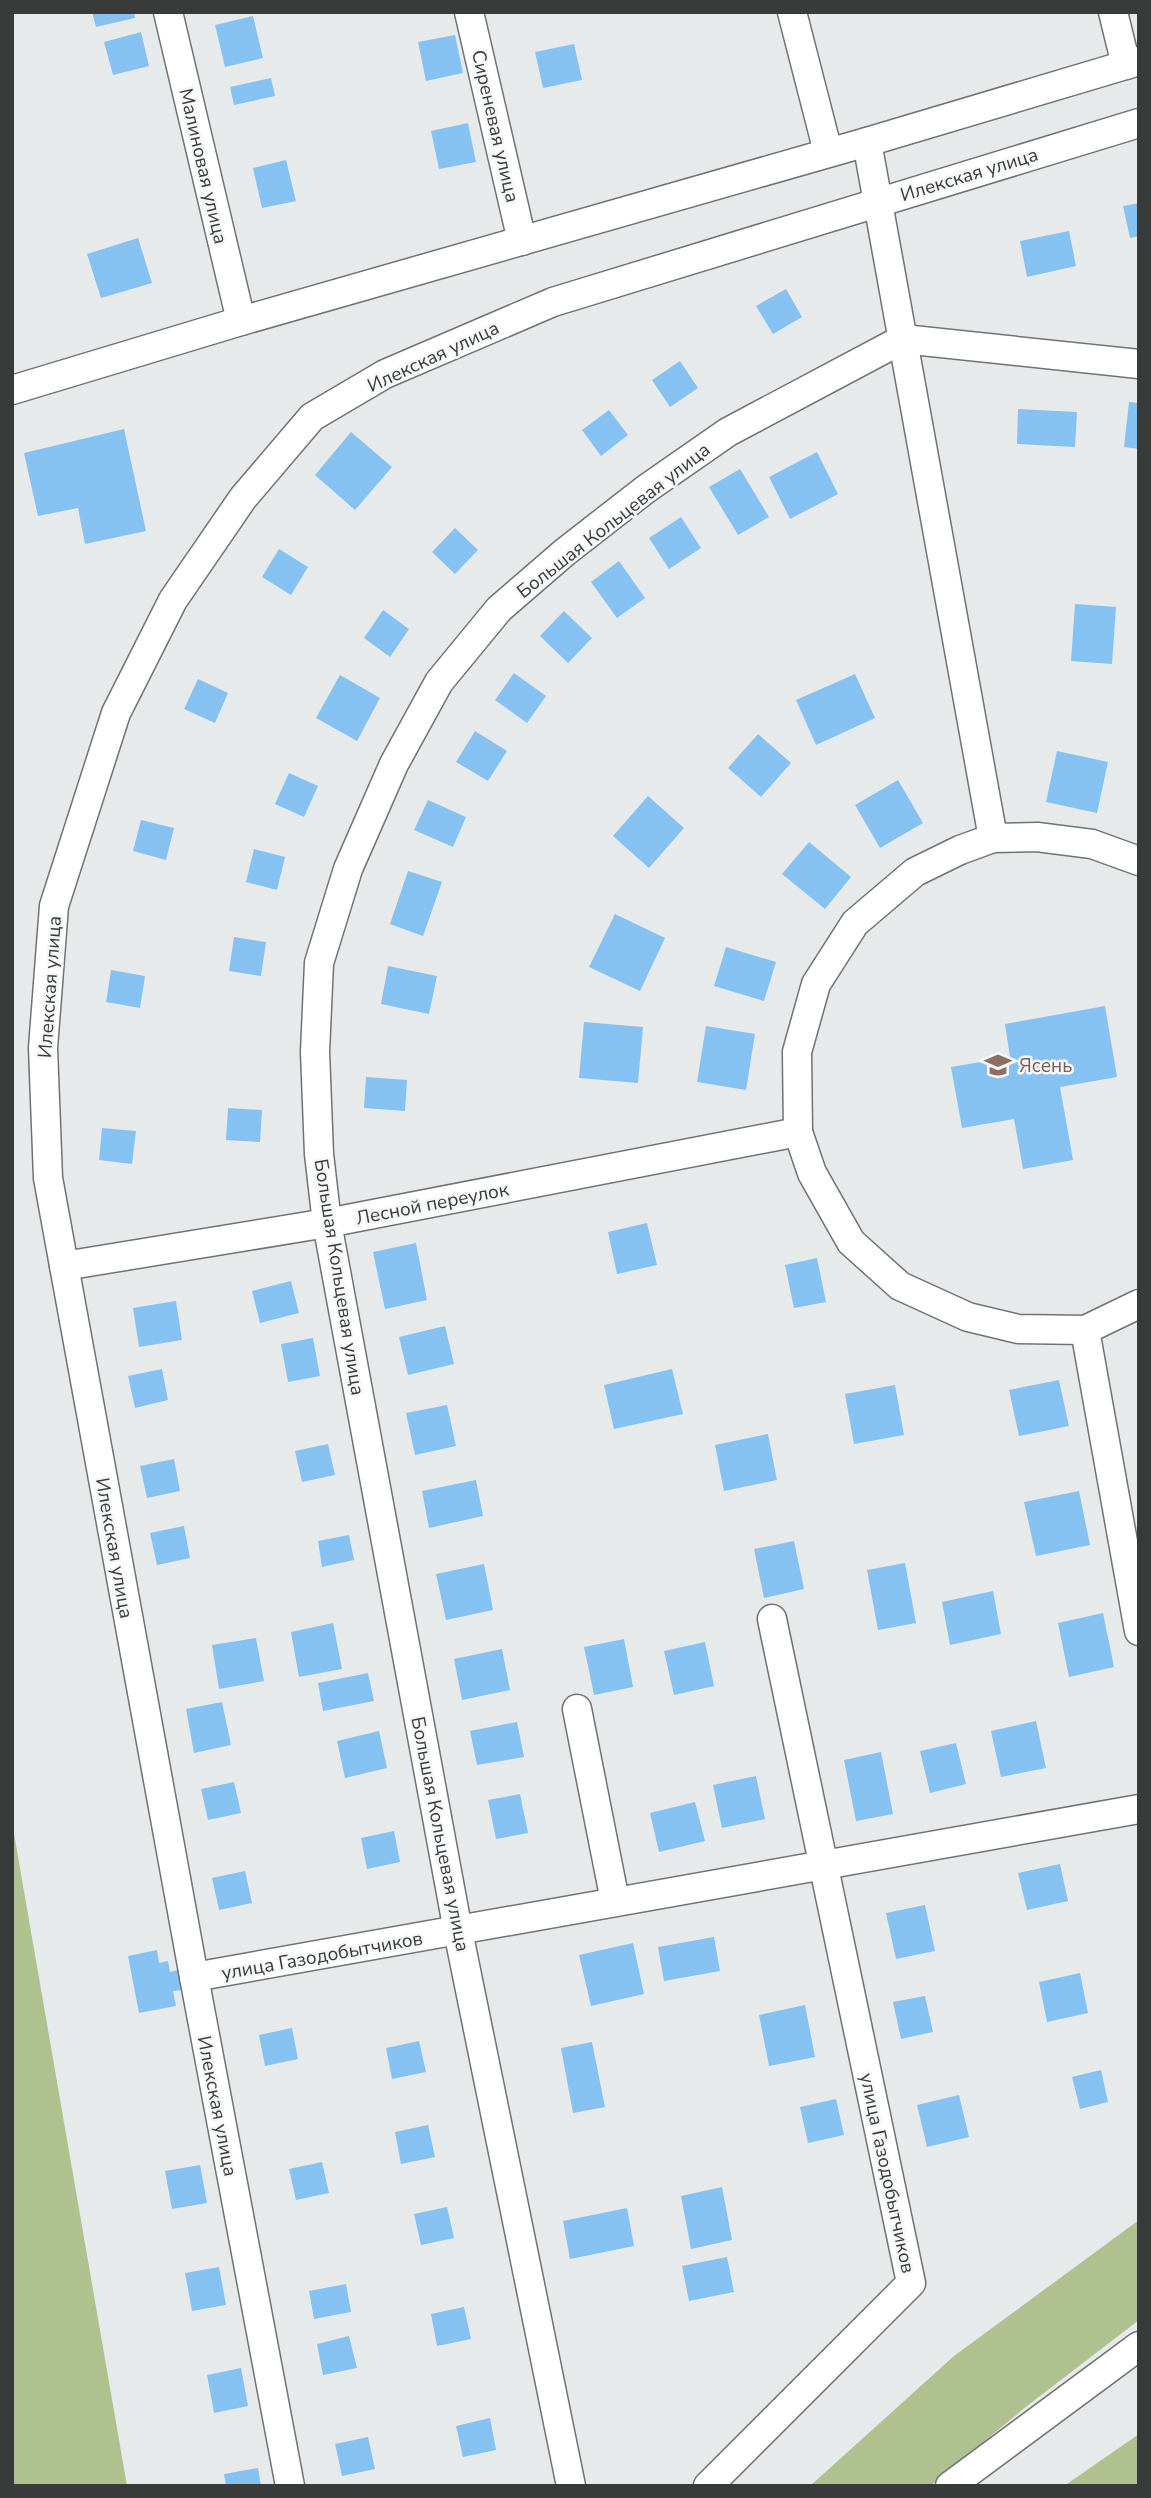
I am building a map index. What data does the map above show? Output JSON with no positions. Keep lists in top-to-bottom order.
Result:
{
  "streets": {
    "street": [
      "Сиреневая улица",
      "Малиновая улица",
      "Илекская улица",
      "Большая Кольцевая улица",
      "Лесной переулок",
      "улица Газодобытчиков"
    ]
  },
  "crossings": [
    ["Илекская улица", "Лесной переулок"],
    ["Илекская улица", "улица Газодобытчиков"],
    ["Большая Кольцевая улица", "Лесной переулок"],
    ["Большая Кольцевая улица", "улица Газодобытчиков"]
  ],
  "places": {
    "school or university": ["Ясень"]
  }
}
